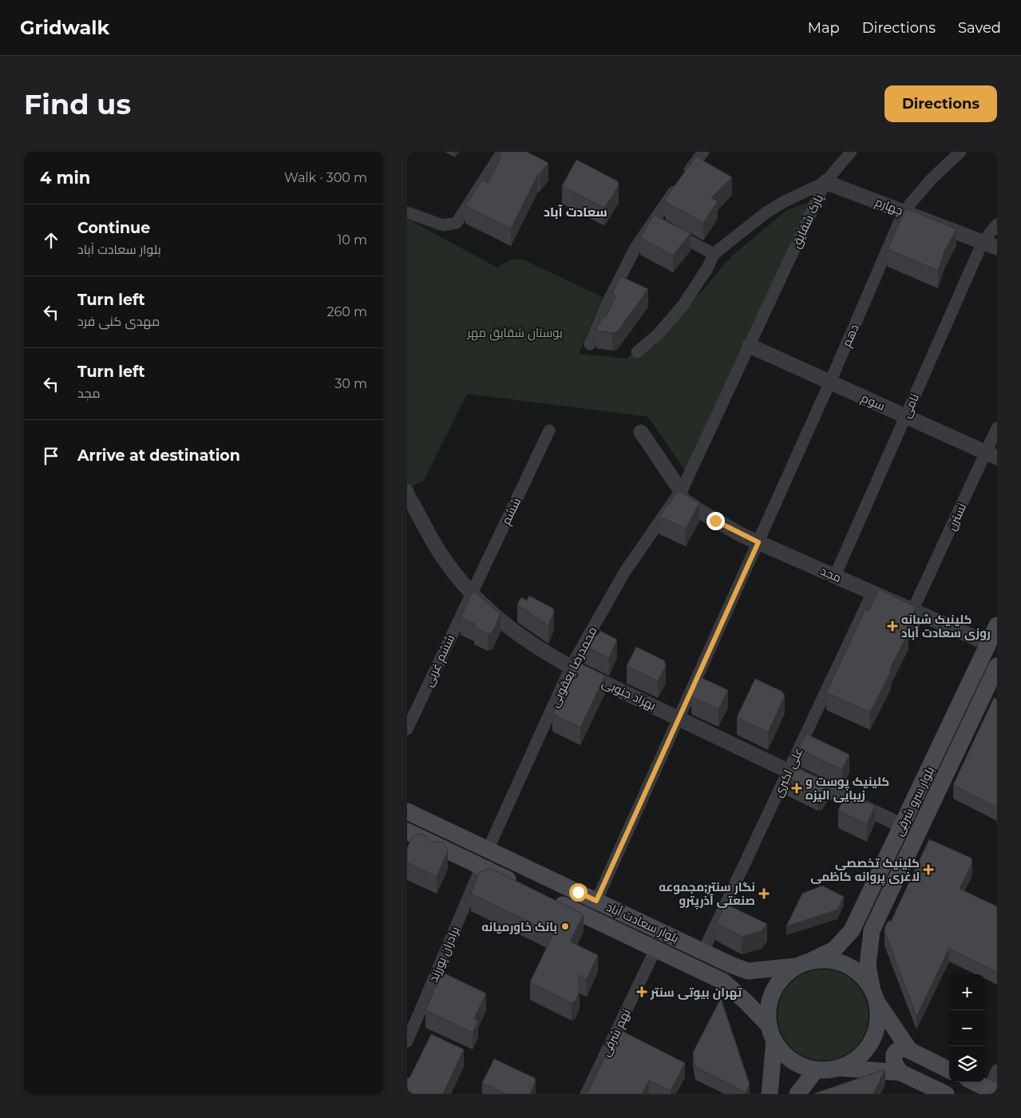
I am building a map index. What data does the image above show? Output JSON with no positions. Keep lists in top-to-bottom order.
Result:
{
  "streets": {
    "main road": ["بلوار سرو شرقی", "بلوار سعادت آباد"],
    "street": [
      "چهارم",
      "پارک شقایق",
      "دهم",
      "سوم",
      "نامی",
      "ششم",
      "نسترن",
      "مجد",
      "ششم غربی",
      "محمدرضا یعقوبی",
      "بهزاد جنوبی",
      "علی اکبری",
      "برادران پورزند",
      "نهم شرقی"
    ]
  },
  "crossings": [
    ["چهارم", "پارک شقایق"],
    ["چهارم", "دهم"],
    ["چهارم", "نامی"],
    ["پارک شقایق", "سوم"],
    ["پارک شقایق", "مجد"],
    ["پارک شقایق", "محمدرضا یعقوبی"],
    ["دهم", "سوم"],
    ["دهم", "مجد"],
    ["دهم", "بهزاد جنوبی"],
    ["دهم", "بلوار سعادت آباد"],
    ["سوم", "نامی"],
    ["سوم", "نسترن"],
    ["نامی", "مجد"],
    ["ششم", "ششم غربی"],
    ["ششم", "بهزاد جنوبی"],
    ["نسترن", "مجد"],
    ["مجد", "محمدرضا یعقوبی"],
    ["مجد", "علی اکبری"],
    ["مجد", "بلوار سرو شرقی"],
    ["ششم غربی", "بهزاد جنوبی"],
    ["محمدرضا یعقوبی", "بهزاد جنوبی"],
    ["محمدرضا یعقوبی", "بلوار سعادت آباد"],
    ["بهزاد جنوبی", "علی اکبری"],
    ["بهزاد جنوبی", "بلوار سرو شرقی"],
    ["علی اکبری", "بلوار سعادت آباد"],
    ["بلوار سرو شرقی", "بلوار سعادت آباد"],
    ["بلوار سعادت آباد", "نهم شرقی"]
  ],
  "districts": ["سعادت آباد"],
  "parks": ["بوستان شقایق مهر"],
  "places": {
    "health": [
      "کلینیک شبانه روزی سعادت آباد",
      "کلینیک پوست و زیبایی الیزه",
      "کلینیک تخصصی لاغری پروانه کاظمی",
      "نگار سنتر;مجموعه صنعتی آذرپترو",
      "تهران بیوتی سنتر"
    ],
    "other": ["بانک خاورمیانه"]
  },
  "page": {
    "header": "Gridwalk",
    "nav": ["Map", "Directions", "Saved"],
    "buttons": "Directions",
    "title": "Find us",
    "heading": ["4 min", "Walk · 300 m"],
    "list": [
      ["Continue", "بلوار سعادت آباد", "10 m"],
      ["Turn left", "مهدی کنی فرد", "260 m"],
      ["Turn left", "مجد", "30 m"],
      "Arrive at destination"
    ],
    "map_buttons": ["+", "−"]
  }
}
